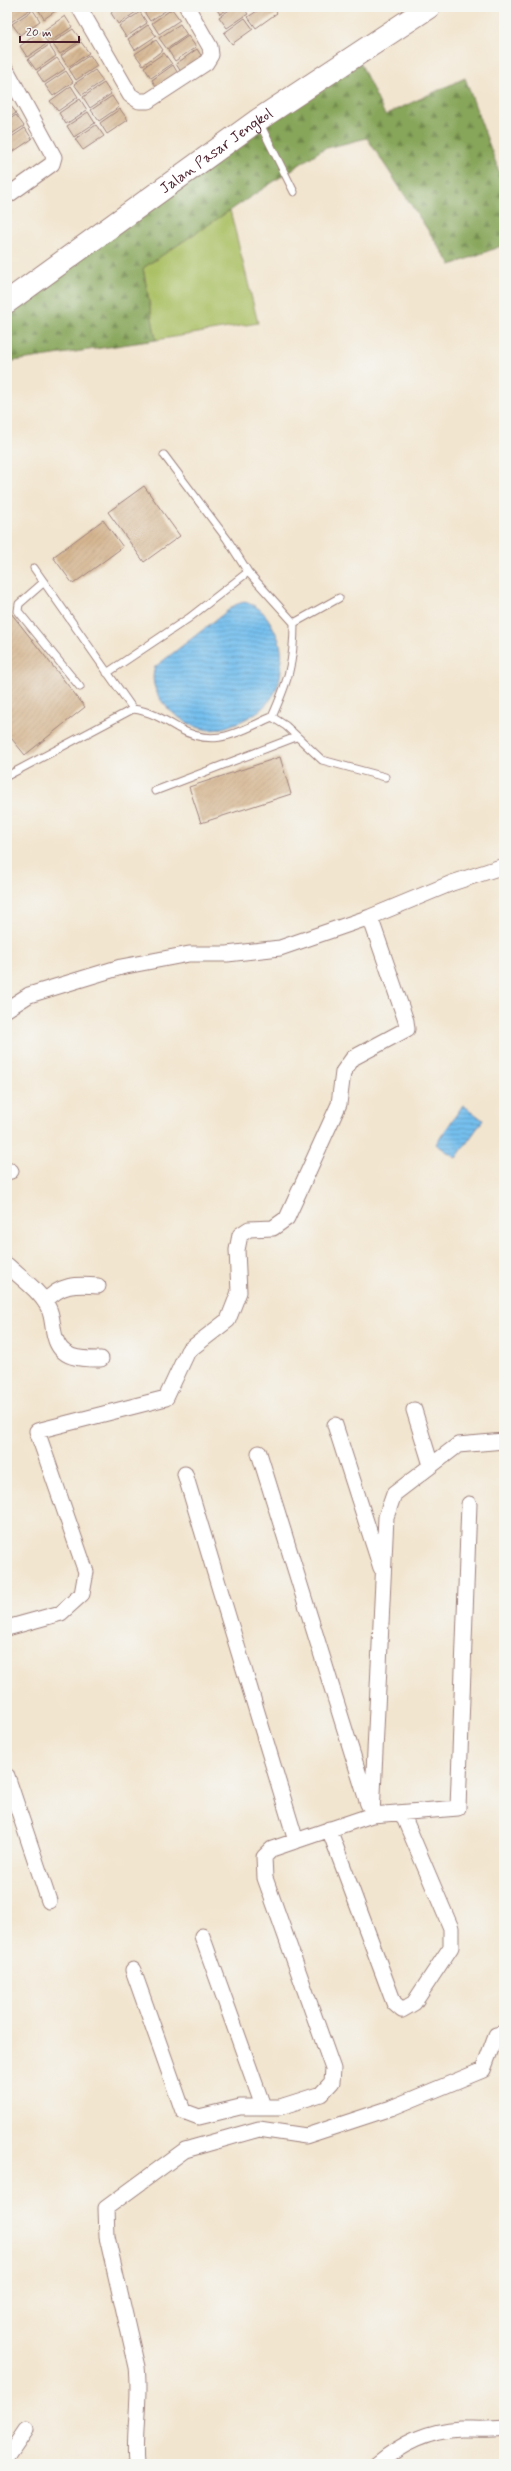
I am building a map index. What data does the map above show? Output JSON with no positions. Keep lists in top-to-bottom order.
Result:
{
  "streets": {
    "main road": ["Jalan Pasar Jengkol"]
  },
  "scale_bar": "20 m"
}
